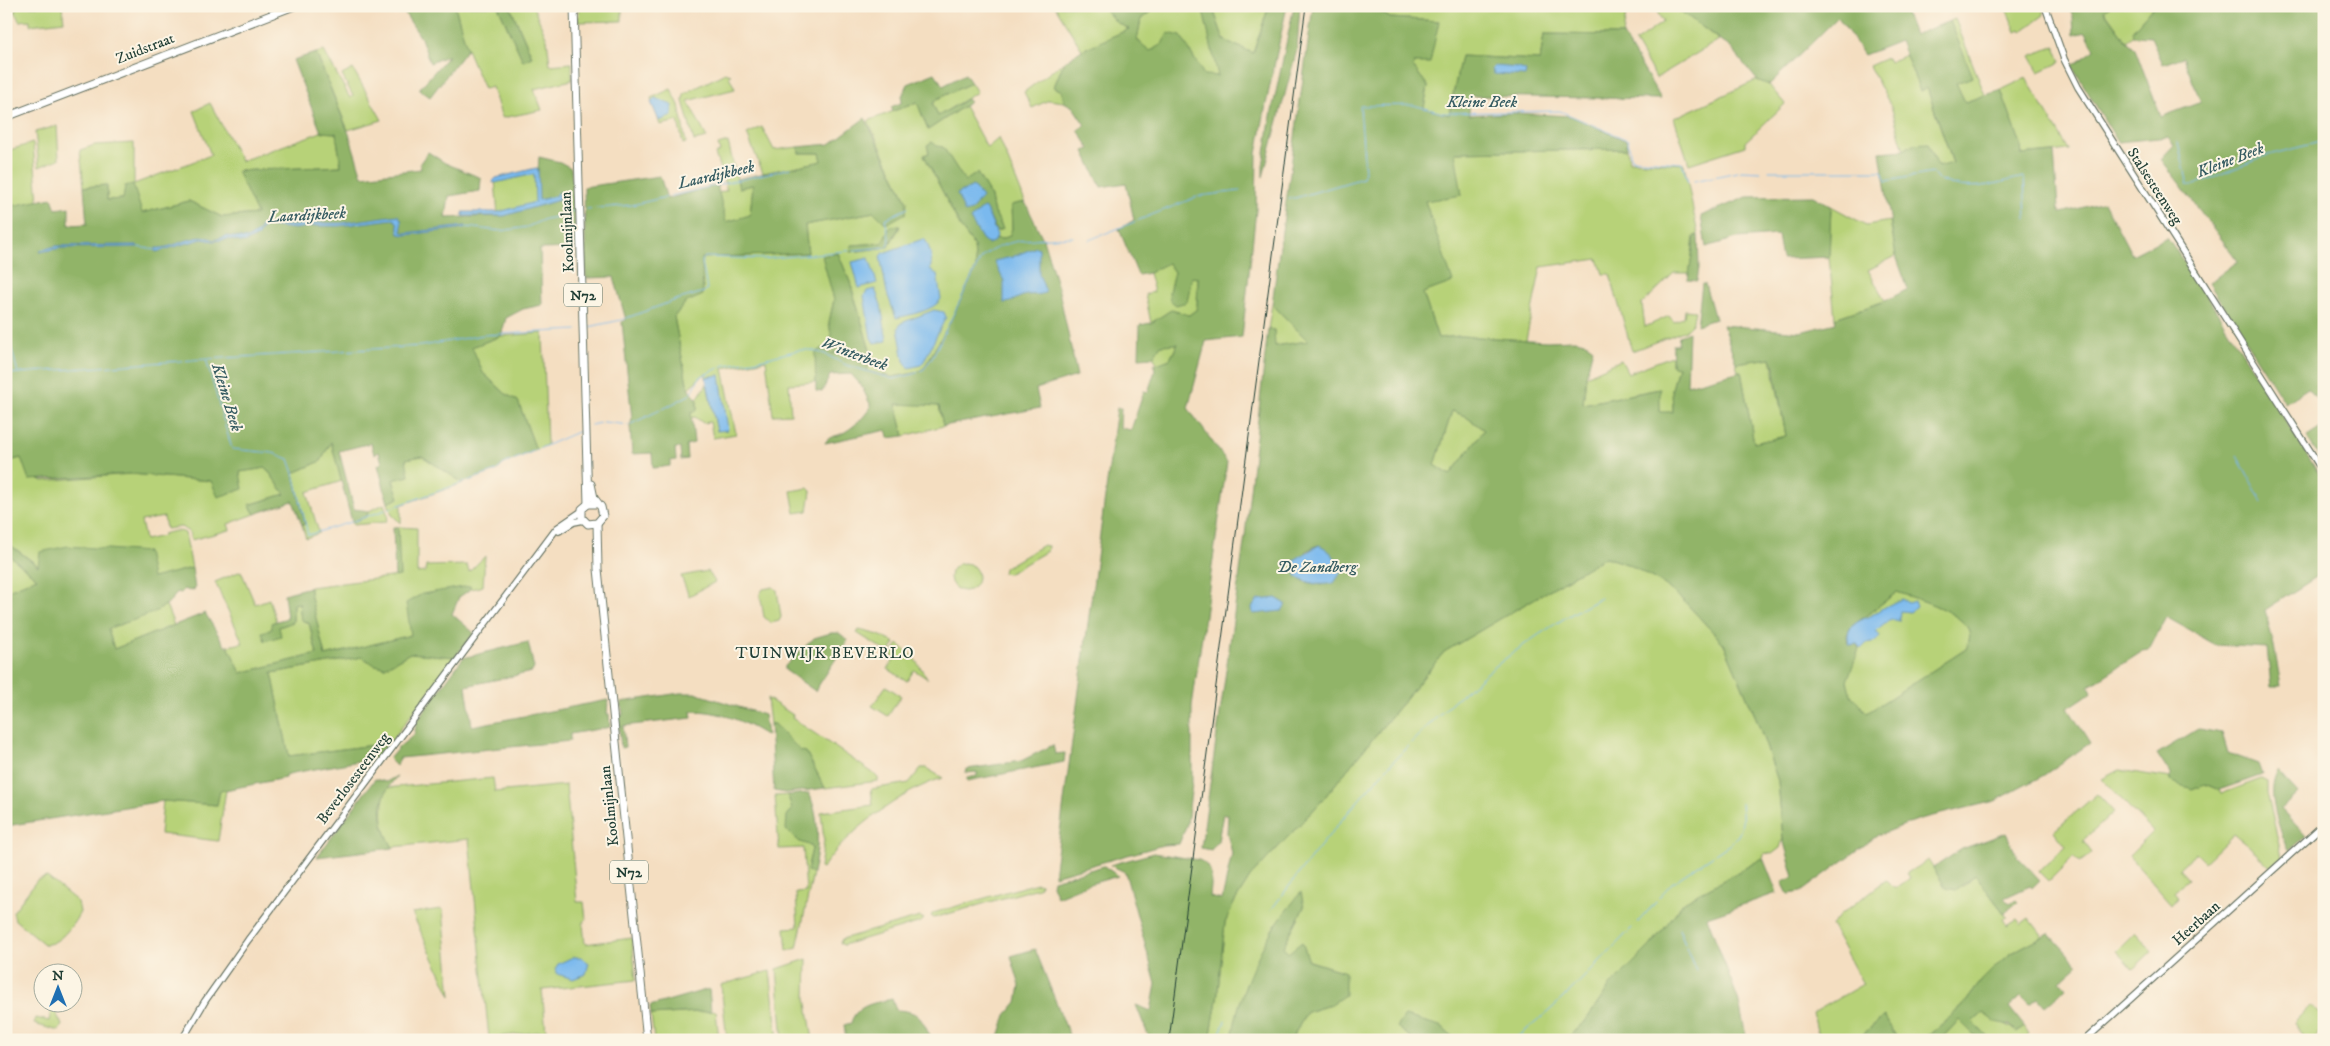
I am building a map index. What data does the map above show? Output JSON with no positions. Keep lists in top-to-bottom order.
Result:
{
  "streets": {
    "main road": ["Zuidstraat", "Koolmijnlaan", "N72"],
    "street": ["Stalsesteenweg", "Beverlosesteenweg", "Heerbaan"]
  },
  "crossings": [
    ["Koolmijnlaan", "N72"],
    ["Koolmijnlaan", "Beverlosesteenweg"],
    ["N72", "Beverlosesteenweg"]
  ],
  "districts": ["TUINWIJK BEVERLO"],
  "water": [
    "Kleine Beek",
    "Laardijkbeek",
    "Winterbeek",
    "De Zandberg"
  ],
  "north": "top"
}
